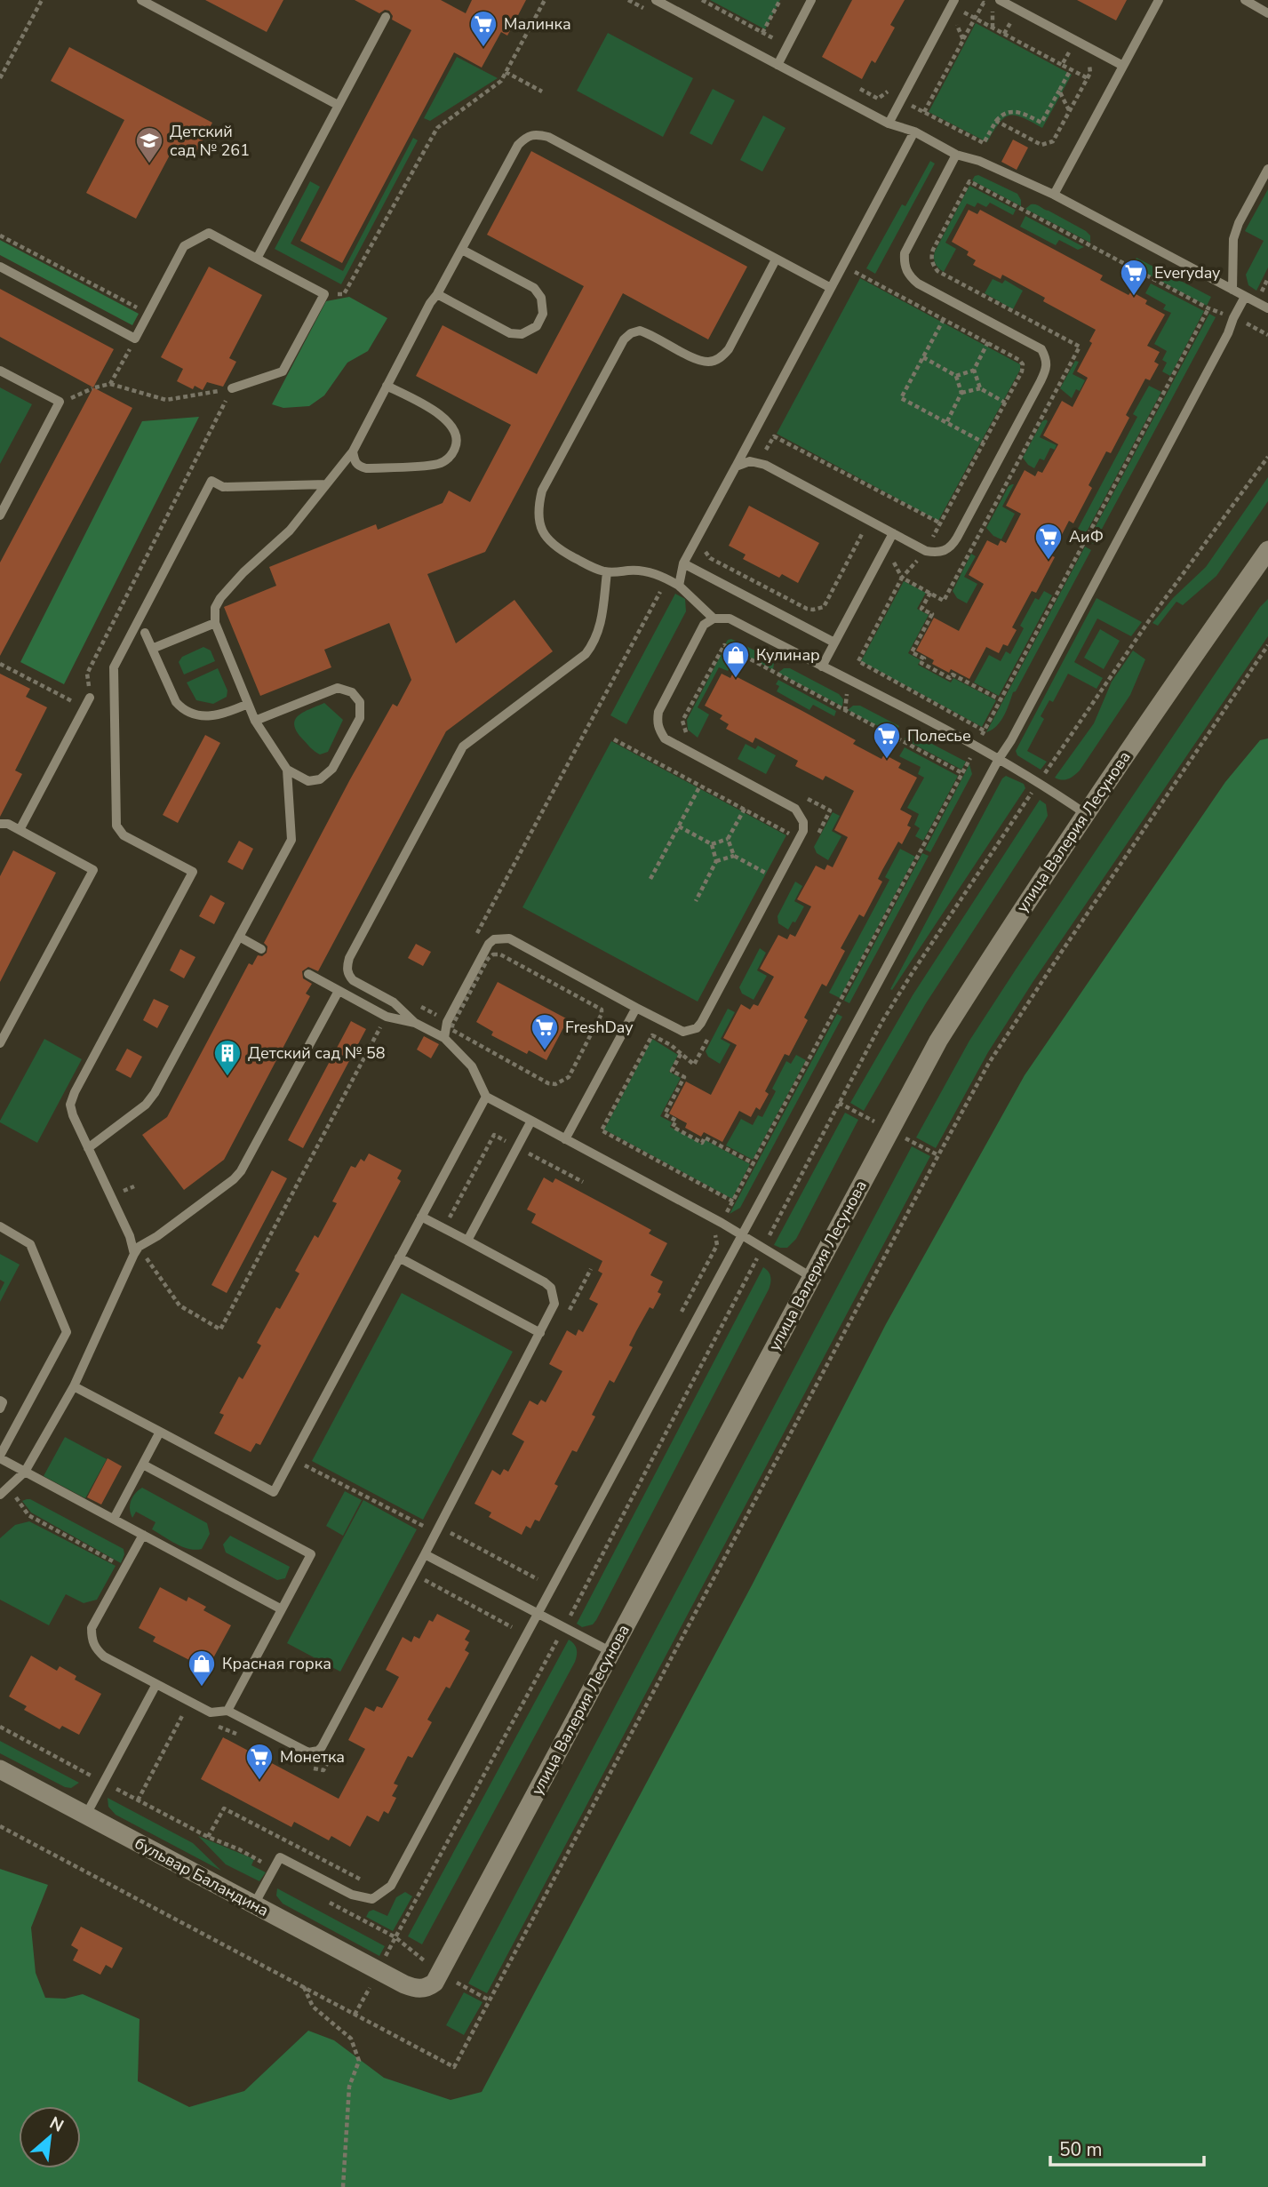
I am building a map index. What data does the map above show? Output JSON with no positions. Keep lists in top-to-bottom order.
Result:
{
  "streets": {
    "main road": ["улица Валерия Лесунова", "бульвар Баландина"]
  },
  "crossings": [
    ["улица Валерия Лесунова", "бульвар Баландина"]
  ],
  "places": {
    "supermarket": [
      "Малинка",
      "Everyday",
      "АиФ",
      "Полесье",
      "FreshDay",
      "Монетка"
    ],
    "school or university": ["Детский сад № 261"],
    "shop": ["Кулинар", "Красная горка"],
    "building": ["Детский сад № 58"]
  },
  "scale_bar": "50 m",
  "north": "top right"
}
